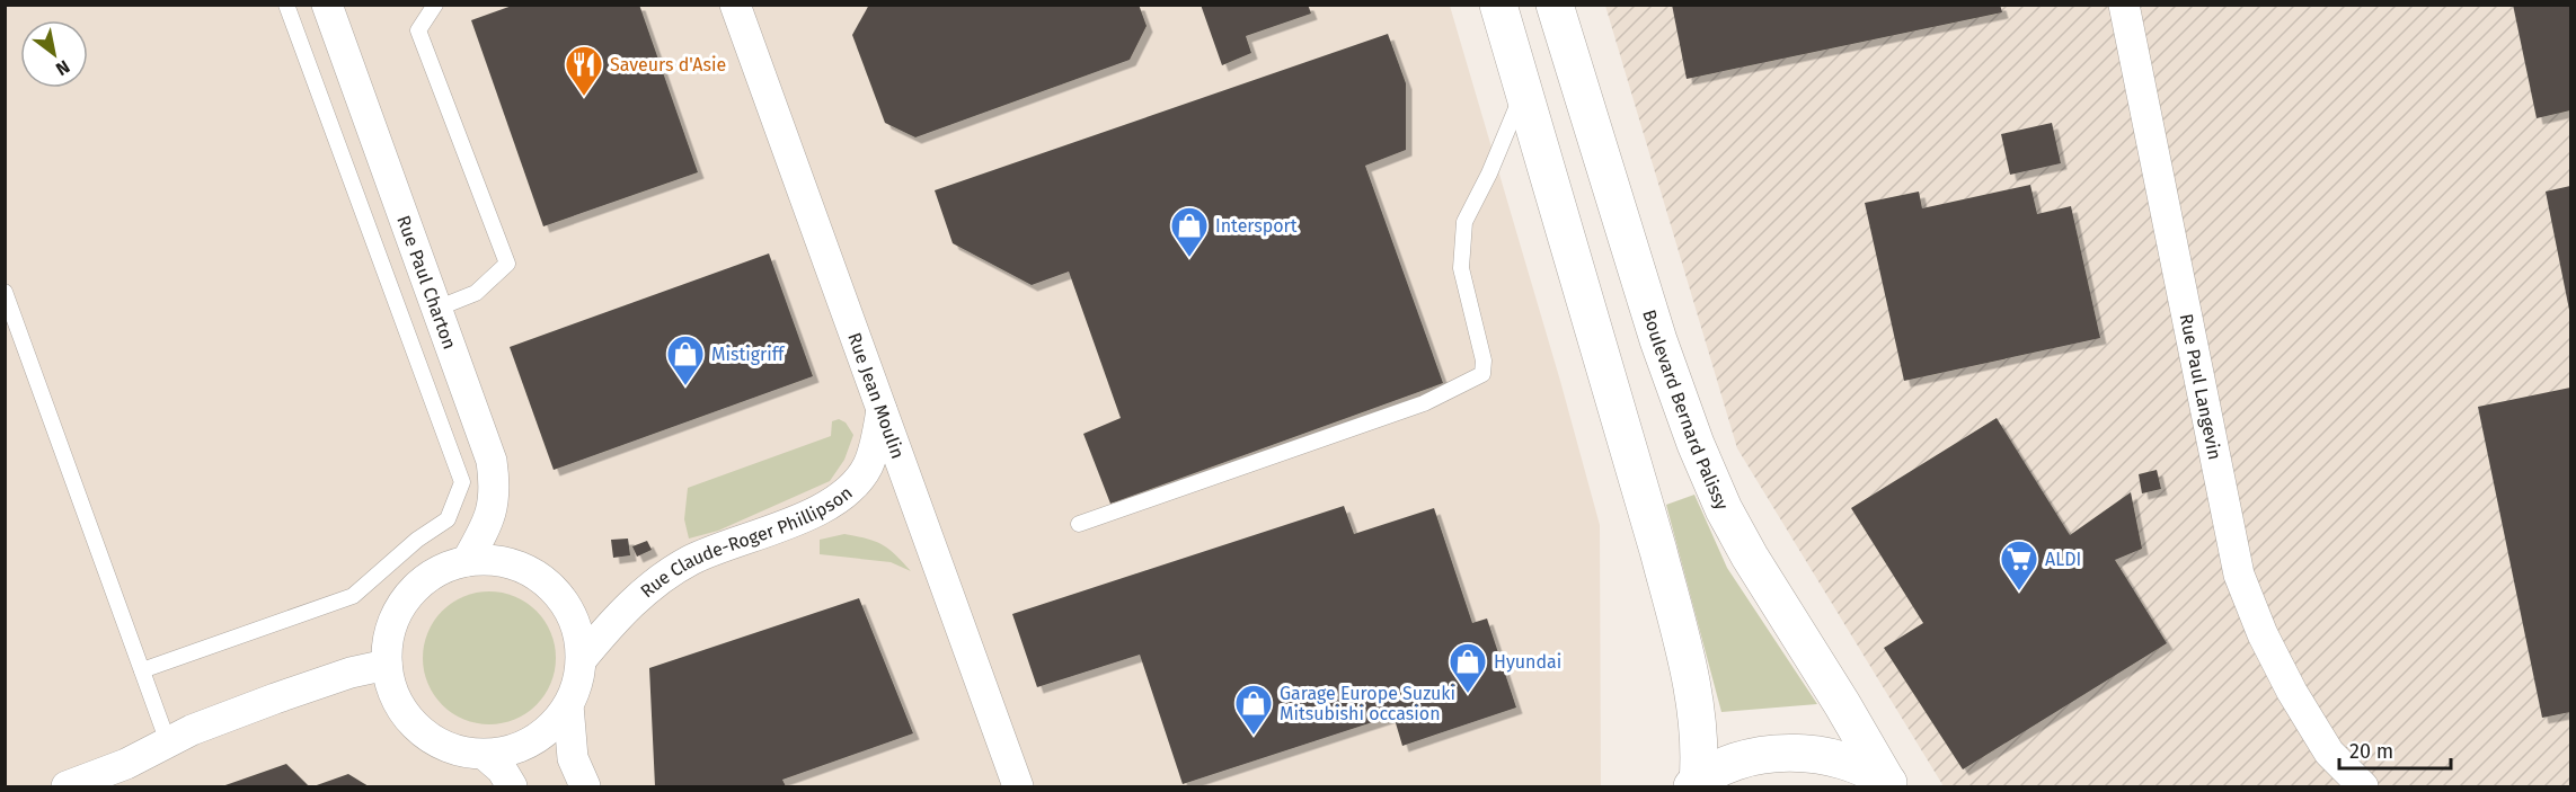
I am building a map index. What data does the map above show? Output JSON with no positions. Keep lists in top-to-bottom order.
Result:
{
  "streets": {
    "main road": ["Boulevard Bernard Palissy"],
    "street": [
      "Rue Paul Charton",
      "Rue Paul Langevin",
      "Rue Jean Moulin",
      "Rue Claude-Roger Phillipson"
    ]
  },
  "crossings": [
    ["Rue Paul Charton", "Rue Claude-Roger Phillipson"],
    ["Rue Jean Moulin", "Rue Claude-Roger Phillipson"]
  ],
  "places": {
    "restaurant": ["Saveurs d'Asie"],
    "shop": [
      "Intersport",
      "Mistigriff",
      "Hyundai",
      "Garage Europe Suzuki Mitsubishi occasion"
    ],
    "supermarket": ["ALDI"]
  },
  "scale_bar": "20 m",
  "north": "bottom right"
}
